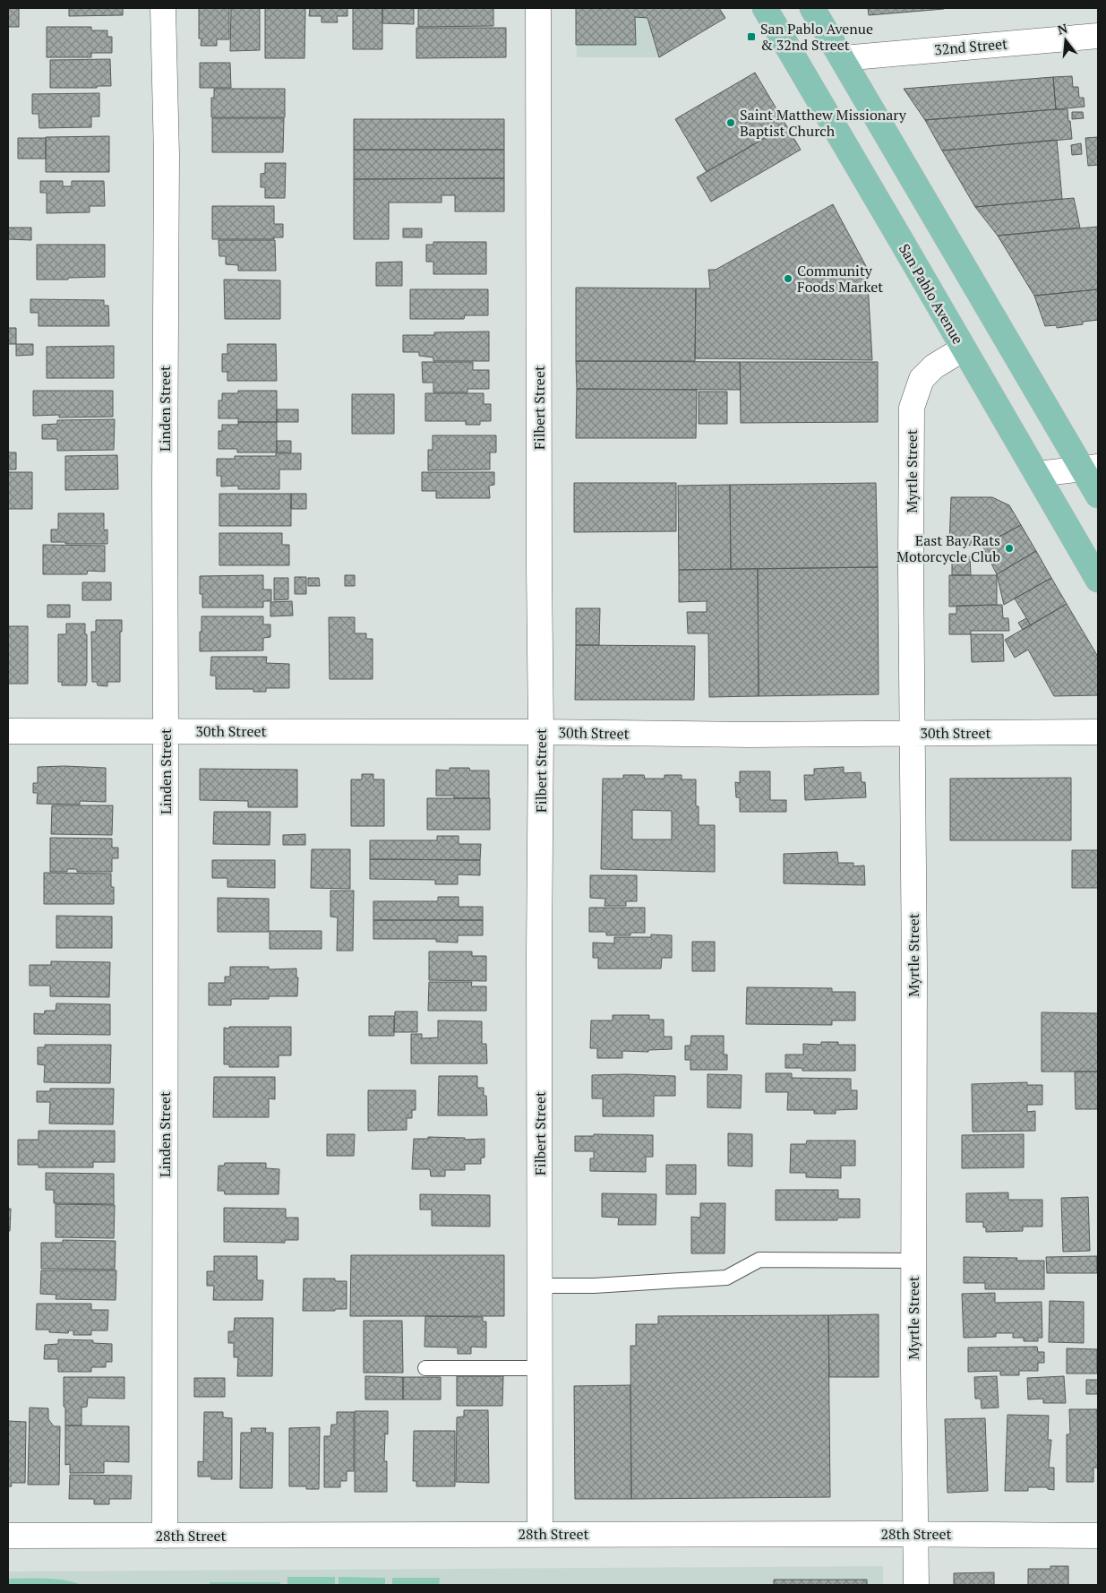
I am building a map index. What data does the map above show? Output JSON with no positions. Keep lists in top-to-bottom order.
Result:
{
  "streets": {
    "main road": ["San Pablo Avenue"],
    "street": [
      "32nd Street",
      "Filbert Street",
      "Linden Street",
      "Myrtle Street",
      "30th Street",
      "28th Street"
    ]
  },
  "crossings": [
    ["San Pablo Avenue", "Myrtle Street"],
    ["Filbert Street", "30th Street"],
    ["Filbert Street", "28th Street"],
    ["Linden Street", "30th Street"],
    ["Linden Street", "28th Street"],
    ["Myrtle Street", "30th Street"],
    ["Myrtle Street", "28th Street"]
  ],
  "places": {
    "transit": ["San Pablo Avenue & 32nd Street"],
    "other": ["Saint Matthew Missionary Baptist Church", "Community Foods Market", "East Bay Rats Motorcycle Club"]
  },
  "north": "top"
}
